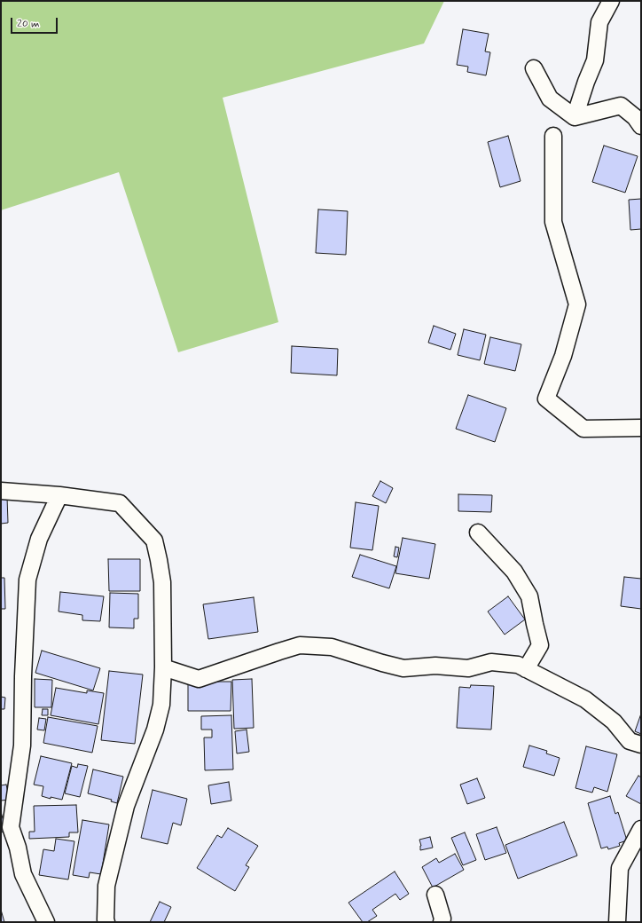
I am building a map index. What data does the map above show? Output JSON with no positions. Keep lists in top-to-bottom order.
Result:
{
  "scale_bar": "20 m"
}
